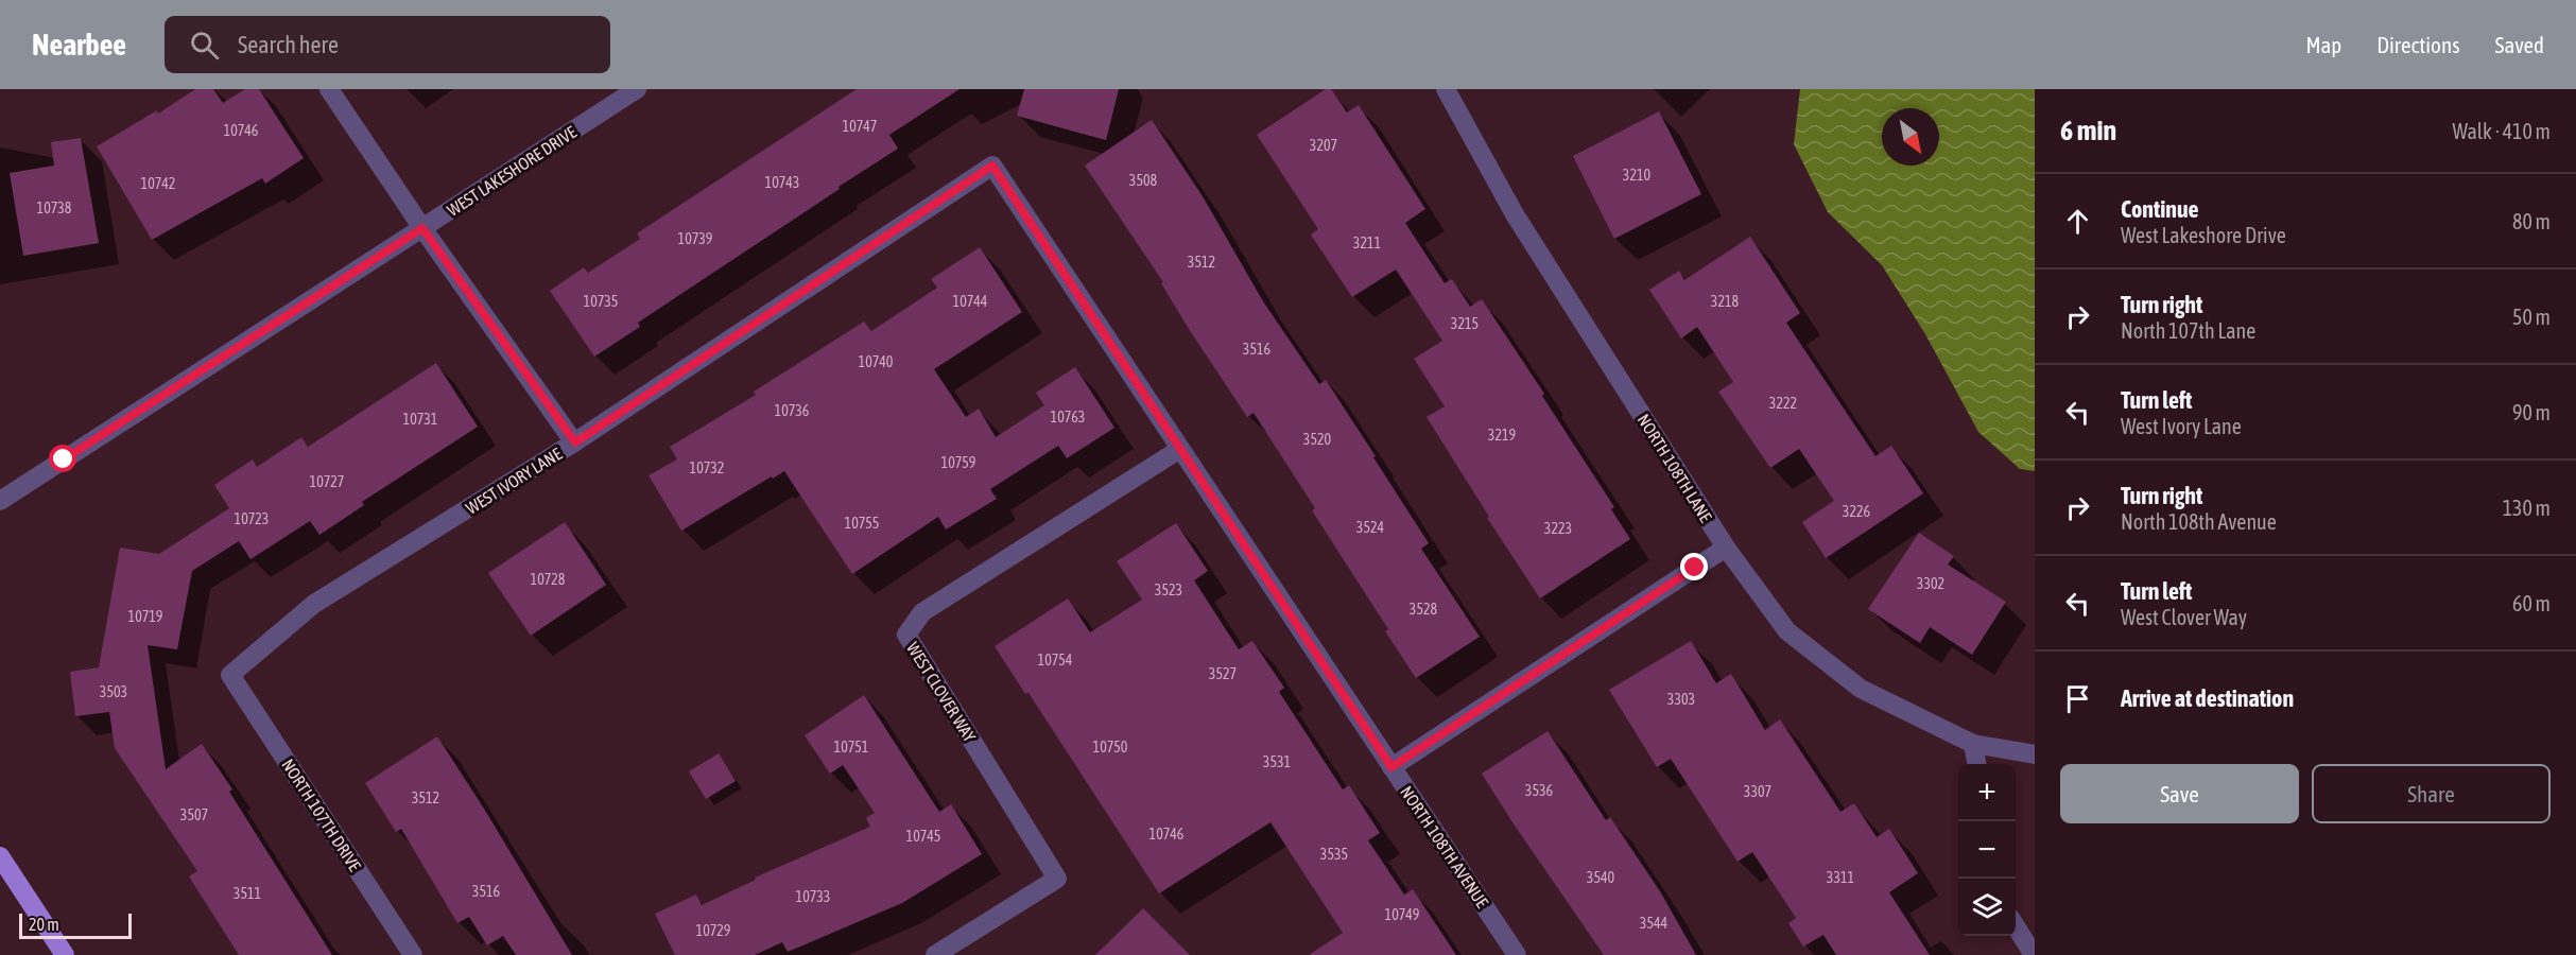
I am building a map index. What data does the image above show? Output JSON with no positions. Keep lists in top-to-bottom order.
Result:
{
  "streets": {
    "street": [
      "WEST LAKESHORE DRIVE",
      "NORTH 108TH LANE",
      "WEST IVORY LANE",
      "WEST CLOVER WAY",
      "NORTH 107TH DRIVE",
      "NORTH 108TH AVENUE"
    ]
  },
  "crossings": [
    ["WEST IVORY LANE", "NORTH 107TH DRIVE"],
    ["WEST IVORY LANE", "NORTH 108TH AVENUE"],
    ["WEST CLOVER WAY", "NORTH 108TH AVENUE"]
  ],
  "house_numbers": [
    "10747",
    "10746",
    "3207",
    "3210",
    "3508",
    "10743",
    "10742",
    "10738",
    "10739",
    "3211",
    "3512",
    "10735",
    "10744",
    "3218",
    "3215",
    "3516",
    "10740",
    "3222",
    "10736",
    "10763",
    "10731",
    "3219",
    "3520",
    "10759",
    "10732",
    "10727",
    "3226",
    "10723",
    "10755",
    "3524",
    "3223",
    "10728",
    "3302",
    "3523",
    "3528",
    "10719",
    "10754",
    "3527",
    "3503",
    "3303",
    "10751",
    "10750",
    "3531",
    "3536",
    "3307",
    "3512",
    "3507",
    "10746",
    "10745",
    "3535",
    "3540",
    "3311",
    "3516",
    "3511",
    "10733",
    "10749",
    "3544",
    "10729"
  ],
  "scale_bar": "20 m",
  "north": "bottom right",
  "page": {
    "header": "Nearbee",
    "search": "Search here",
    "nav": ["Map", "Directions", "Saved"],
    "heading": ["6 min", "Walk · 410 m"],
    "list": [
      ["Continue", "West Lakeshore Drive", "80 m"],
      ["Turn right", "North 107th Lane", "50 m"],
      ["Turn left", "West Ivory Lane", "90 m"],
      ["Turn right", "North 108th Avenue", "130 m"],
      ["Turn left", "West Clover Way", "60 m"],
      "Arrive at destination"
    ],
    "buttons": ["Save", "Share"],
    "map_buttons": ["+", "−"],
    "scale": "20 m"
  }
}
